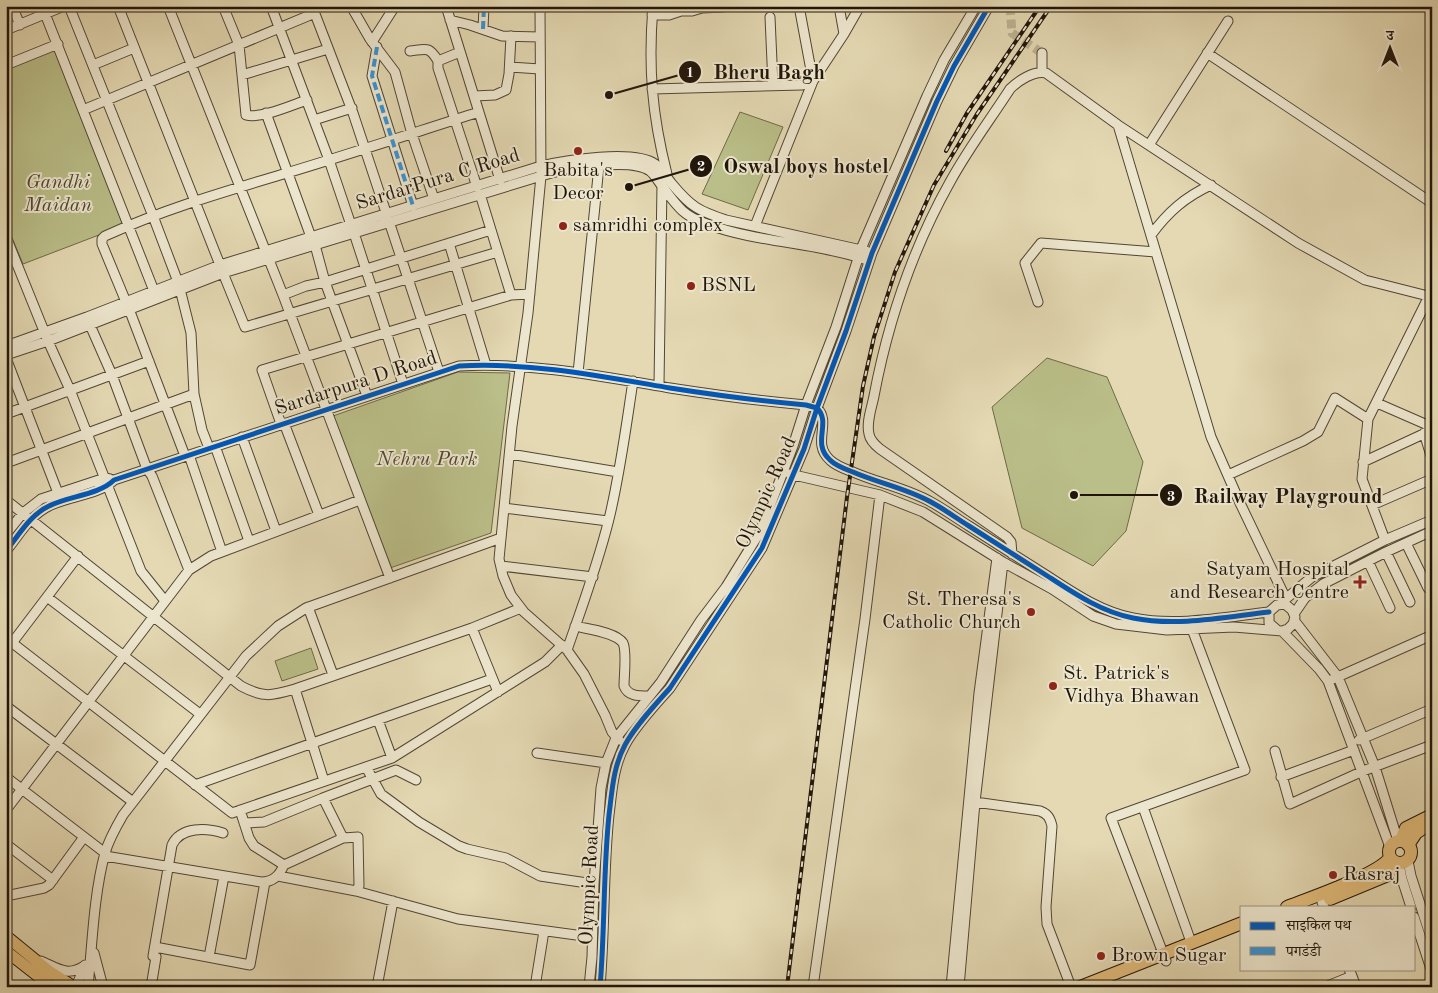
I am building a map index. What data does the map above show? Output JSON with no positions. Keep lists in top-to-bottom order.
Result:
{
  "streets": {
    "street": ["SardarPura C Road", "Sardarpura D Road", "Olympic Road"]
  },
  "crossings": [
    ["SardarPura C Road", "Olympic Road"],
    ["Sardarpura D Road", "Olympic Road"]
  ],
  "parks": ["Gandhi Maidan", "Nehru Park"],
  "places": {
    "other": [
      "Bheru Bagh",
      "Babita's Decor",
      "Oswal boys hostel",
      "samridhi complex",
      "BSNL",
      "Railway Playground",
      "St. Theresa's Catholic Church",
      "St. Patrick's Vidhya Bhawan",
      "Rasraj",
      "Brown Sugar"
    ],
    "health": ["Satyam Hospital and Research Centre"]
  },
  "legend": ["साइकिल पथ", "पगडंडी"],
  "north": "top"
}
